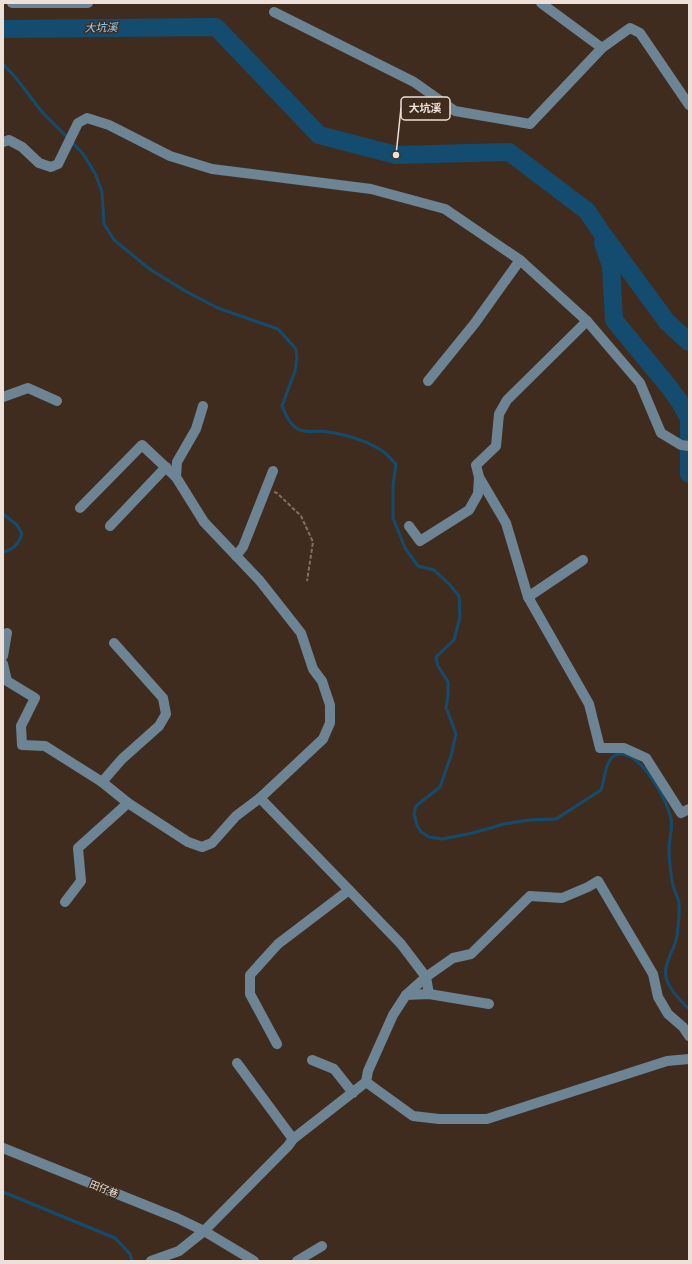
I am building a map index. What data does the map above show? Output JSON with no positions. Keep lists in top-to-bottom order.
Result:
{
  "streets": {
    "street": ["田仔巷"]
  },
  "water": ["大坑溪"],
  "places": ["大坑溪"]
}
